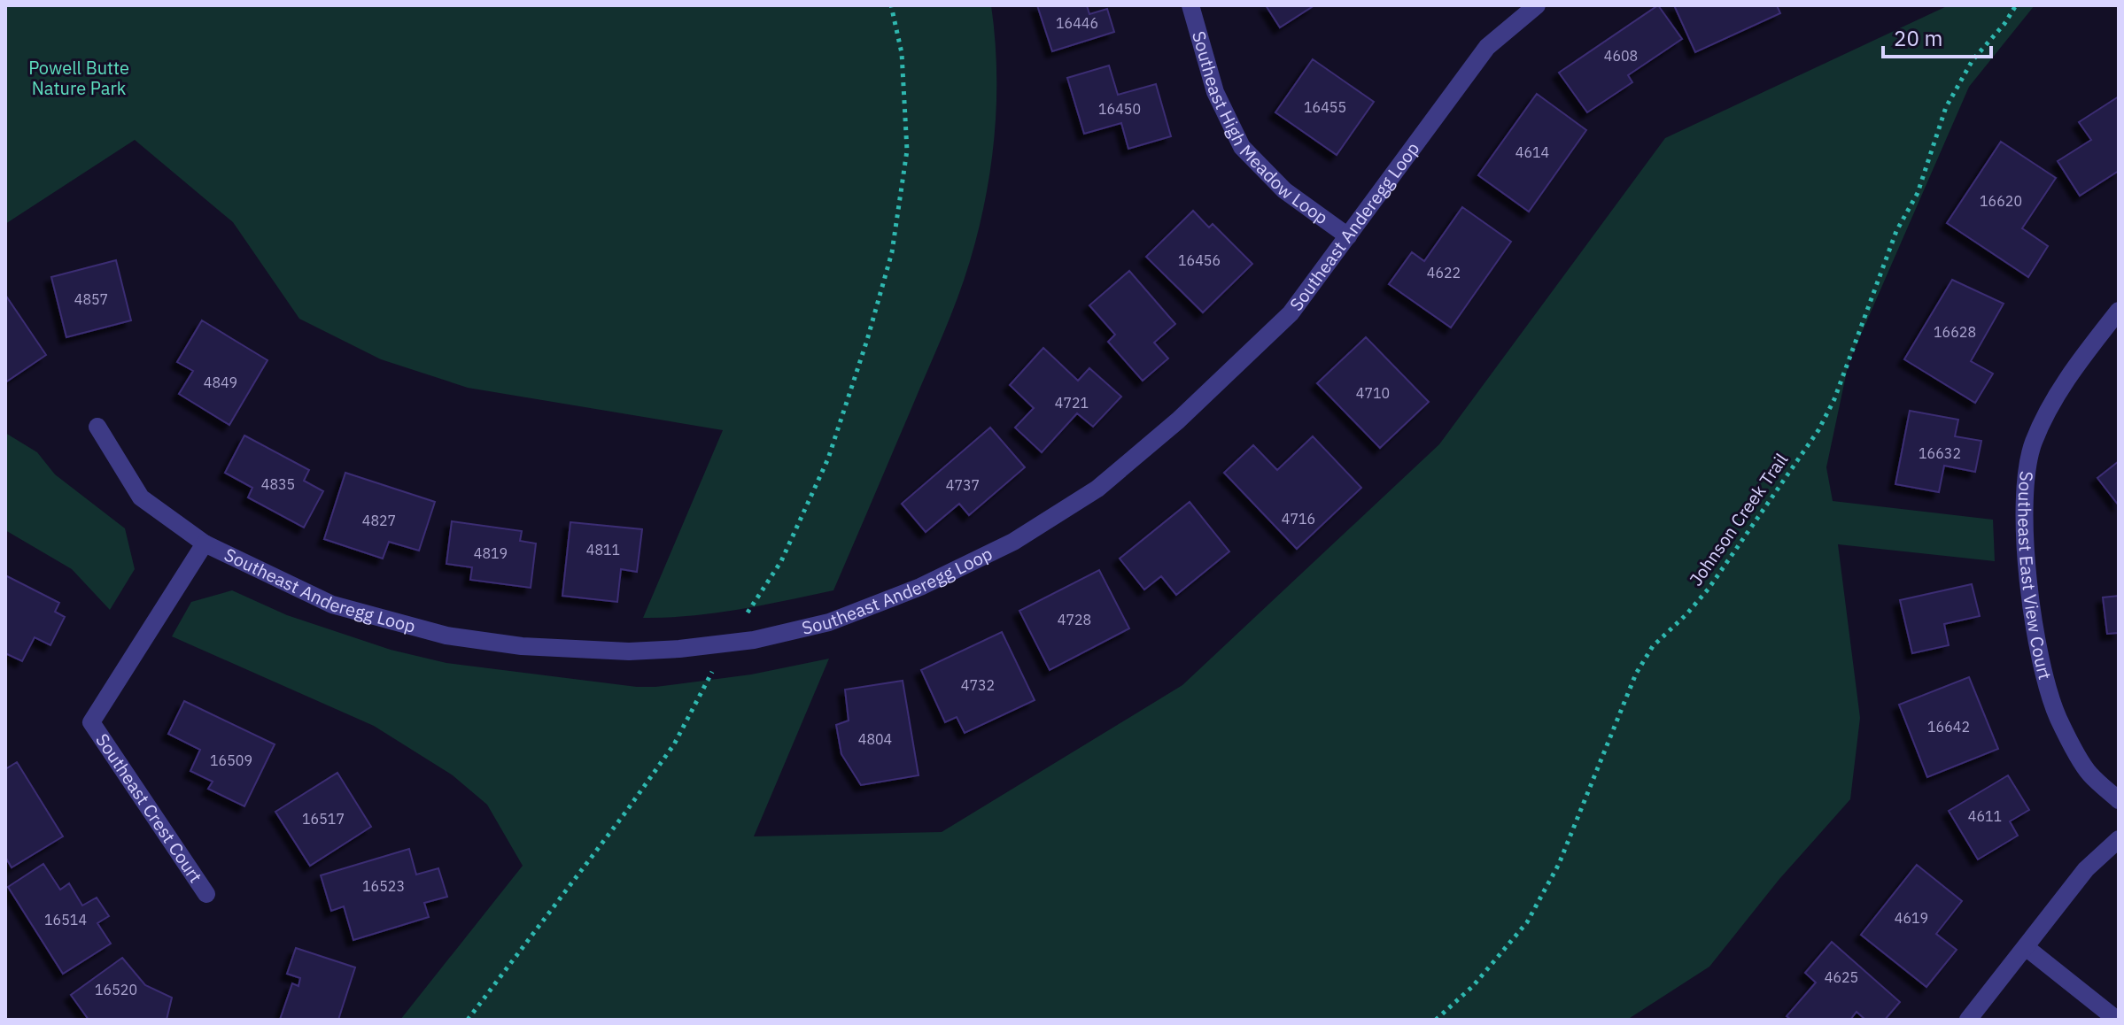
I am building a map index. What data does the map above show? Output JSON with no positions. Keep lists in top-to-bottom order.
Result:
{
  "streets": {
    "street": [
      "Southeast High Meadow Loop",
      "Southeast Anderegg Loop",
      "Southeast East View Court",
      "Southeast Crest Court"
    ],
    "path": ["Johnson Creek Trail"]
  },
  "crossings": [
    ["Southeast High Meadow Loop", "Southeast Anderegg Loop"],
    ["Southeast Anderegg Loop", "Southeast Crest Court"]
  ],
  "parks": ["Powell Butte Nature Park"],
  "house_numbers": [
    "16446",
    "4608",
    "16455",
    "16450",
    "4614",
    "16620",
    "16456",
    "4622",
    "4857",
    "16628",
    "4849",
    "4710",
    "4721",
    "16632",
    "4835",
    "4737",
    "4716",
    "4827",
    "4811",
    "4819",
    "4728",
    "4732",
    "16642",
    "4804",
    "16509",
    "4611",
    "16517",
    "16523",
    "4619",
    "16514",
    "4625",
    "16520"
  ],
  "scale_bar": "20 m"
}
